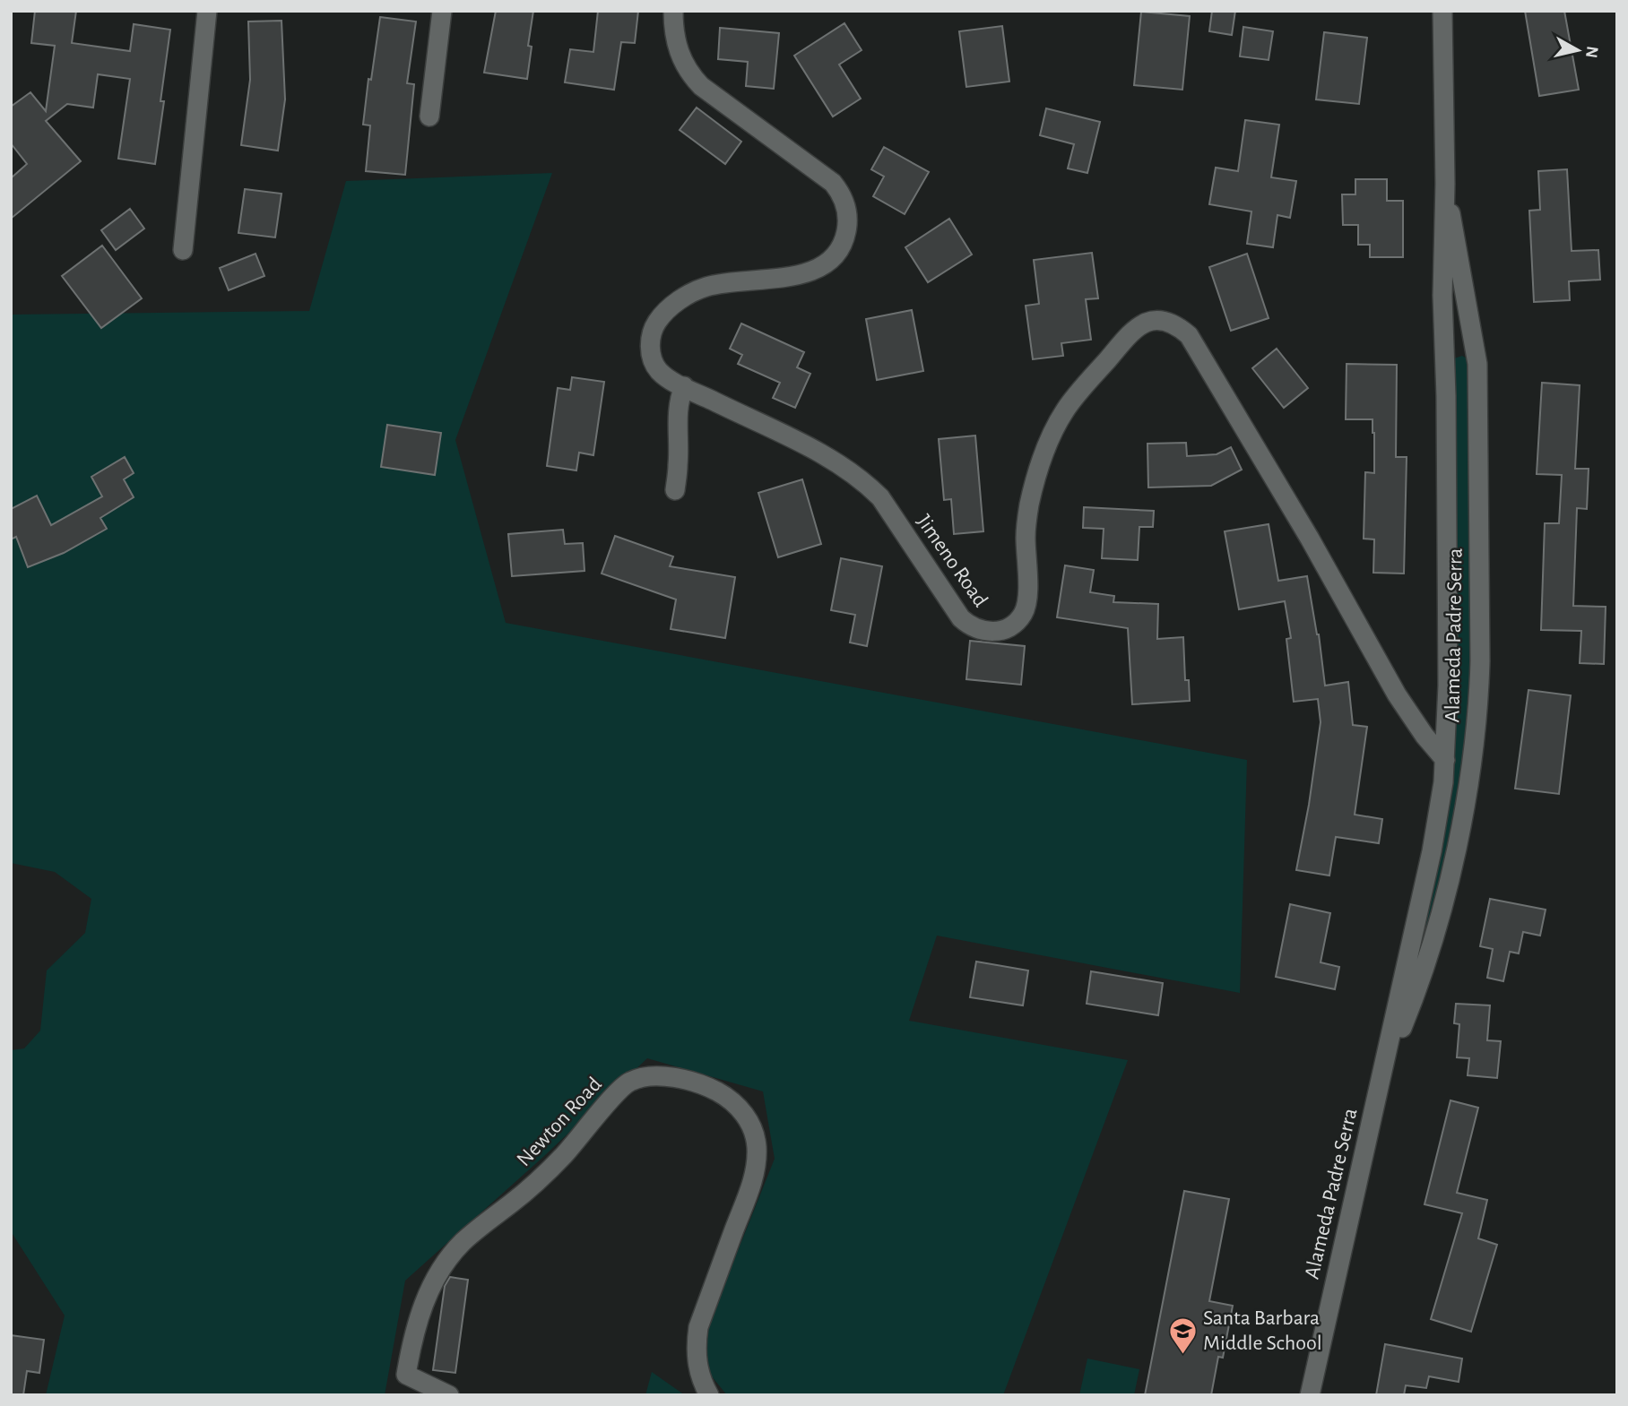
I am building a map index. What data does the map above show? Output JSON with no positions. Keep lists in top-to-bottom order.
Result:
{
  "streets": {
    "street": ["Jimeno Road", "Alameda Padre Serra", "Newton Road"]
  },
  "crossings": [
    ["Jimeno Road", "Alameda Padre Serra"]
  ],
  "places": {
    "school or university": ["Santa Barbara Middle School"]
  },
  "north": "right"
}
